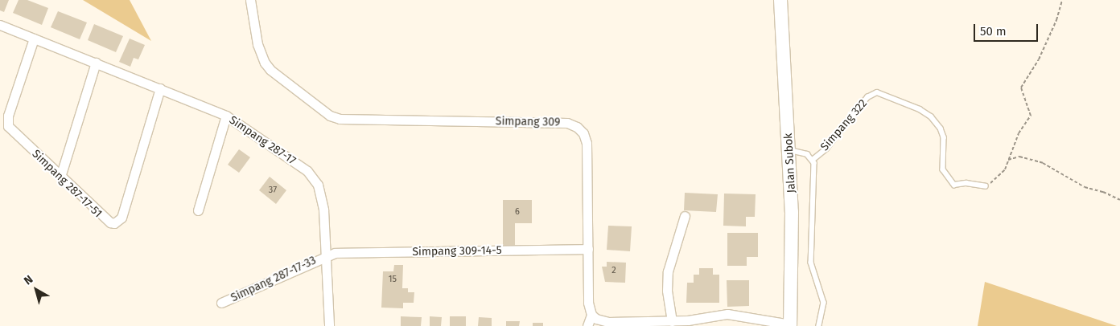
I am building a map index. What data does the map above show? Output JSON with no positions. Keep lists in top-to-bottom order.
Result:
{
  "streets": {
    "main road": ["Jalan Subok"],
    "street": [
      "Simpang 309",
      "Simpang 287-17",
      "Simpang 287-17-51",
      "Simpang 309-14-5",
      "Simpang 287-17-33"
    ],
    "lane": ["Simpang 322"]
  },
  "crossings": [
    ["Simpang 309", "Simpang 309-14-5"],
    ["Simpang 322", "Jalan Subok"],
    ["Simpang 287-17", "Simpang 287-17-51"],
    ["Simpang 287-17", "Simpang 309-14-5"],
    ["Simpang 287-17", "Simpang 287-17-33"],
    ["Simpang 309-14-5", "Simpang 287-17-33"]
  ],
  "house_numbers": [
    "37",
    "6",
    "2",
    "15"
  ],
  "scale_bar": "50 m",
  "north": "top left"
}
